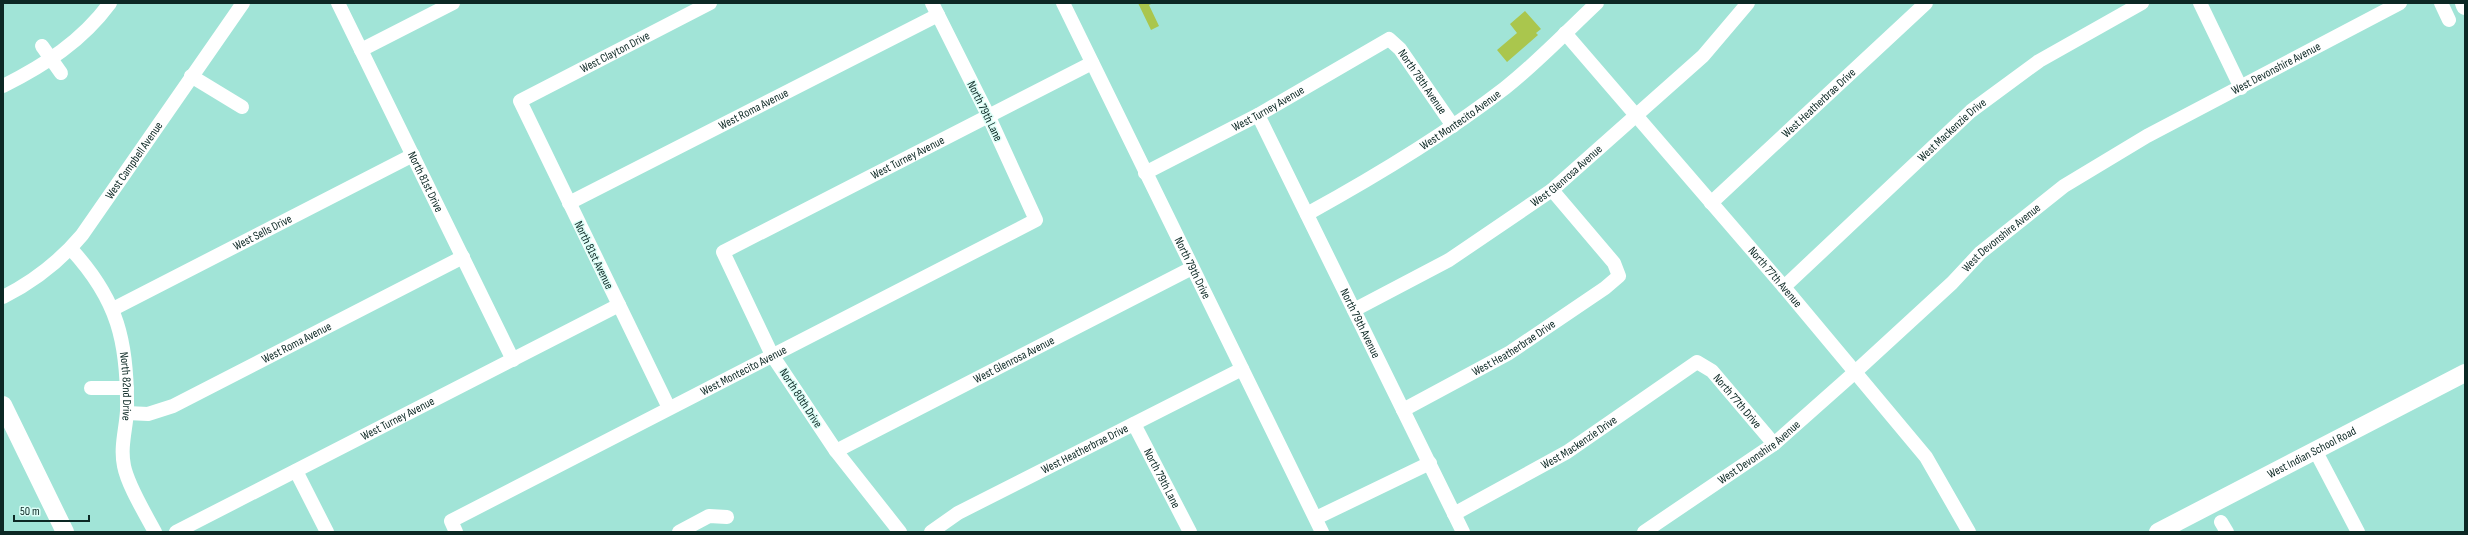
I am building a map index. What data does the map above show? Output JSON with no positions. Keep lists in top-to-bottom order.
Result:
{
  "streets": {
    "main road": ["West Indian School Road"],
    "street": [
      "West Clayton Drive",
      "West Devonshire Avenue",
      "North 78th Avenue",
      "West Heatherbrae Drive",
      "West Turney Avenue",
      "West Roma Avenue",
      "North 79th Lane",
      "West Montecito Avenue",
      "West Mackenzie Drive",
      "West Campbell Avenue",
      "West Glenrosa Avenue",
      "North 81st Drive",
      "West Sells Drive",
      "North 81st Avenue",
      "North 79th Drive",
      "North 77th Avenue",
      "North 79th Avenue",
      "North 82nd Drive",
      "North 80th Drive",
      "North 77th Drive"
    ]
  },
  "crossings": [
    ["West Clayton Drive", "North 81st Avenue"],
    ["West Devonshire Avenue", "North 77th Avenue"],
    ["West Devonshire Avenue", "North 77th Drive"],
    ["North 78th Avenue", "West Turney Avenue"],
    ["North 78th Avenue", "West Montecito Avenue"],
    ["West Heatherbrae Drive", "North 79th Lane"],
    ["West Heatherbrae Drive", "West Glenrosa Avenue"],
    ["West Heatherbrae Drive", "North 79th Drive"],
    ["West Heatherbrae Drive", "North 77th Avenue"],
    ["West Heatherbrae Drive", "North 79th Avenue"],
    ["West Turney Avenue", "North 79th Lane"],
    ["West Turney Avenue", "North 81st Drive"],
    ["West Turney Avenue", "North 81st Avenue"],
    ["West Turney Avenue", "North 79th Drive"],
    ["West Turney Avenue", "North 79th Avenue"],
    ["West Turney Avenue", "North 80th Drive"],
    ["West Roma Avenue", "North 79th Lane"],
    ["West Roma Avenue", "North 81st Drive"],
    ["West Roma Avenue", "North 81st Avenue"],
    ["West Roma Avenue", "North 82nd Drive"],
    ["North 79th Lane", "West Montecito Avenue"],
    ["West Montecito Avenue", "North 81st Avenue"],
    ["West Montecito Avenue", "North 77th Avenue"],
    ["West Montecito Avenue", "North 79th Avenue"],
    ["West Montecito Avenue", "North 80th Drive"],
    ["West Mackenzie Drive", "North 77th Avenue"],
    ["West Mackenzie Drive", "North 79th Avenue"],
    ["West Mackenzie Drive", "North 77th Drive"],
    ["West Campbell Avenue", "North 82nd Drive"],
    ["West Glenrosa Avenue", "North 79th Drive"],
    ["West Glenrosa Avenue", "North 77th Avenue"],
    ["West Glenrosa Avenue", "North 79th Avenue"],
    ["West Glenrosa Avenue", "North 80th Drive"],
    ["North 81st Drive", "West Sells Drive"],
    ["West Sells Drive", "North 82nd Drive"]
  ],
  "scale_bar": "50 m"
}
